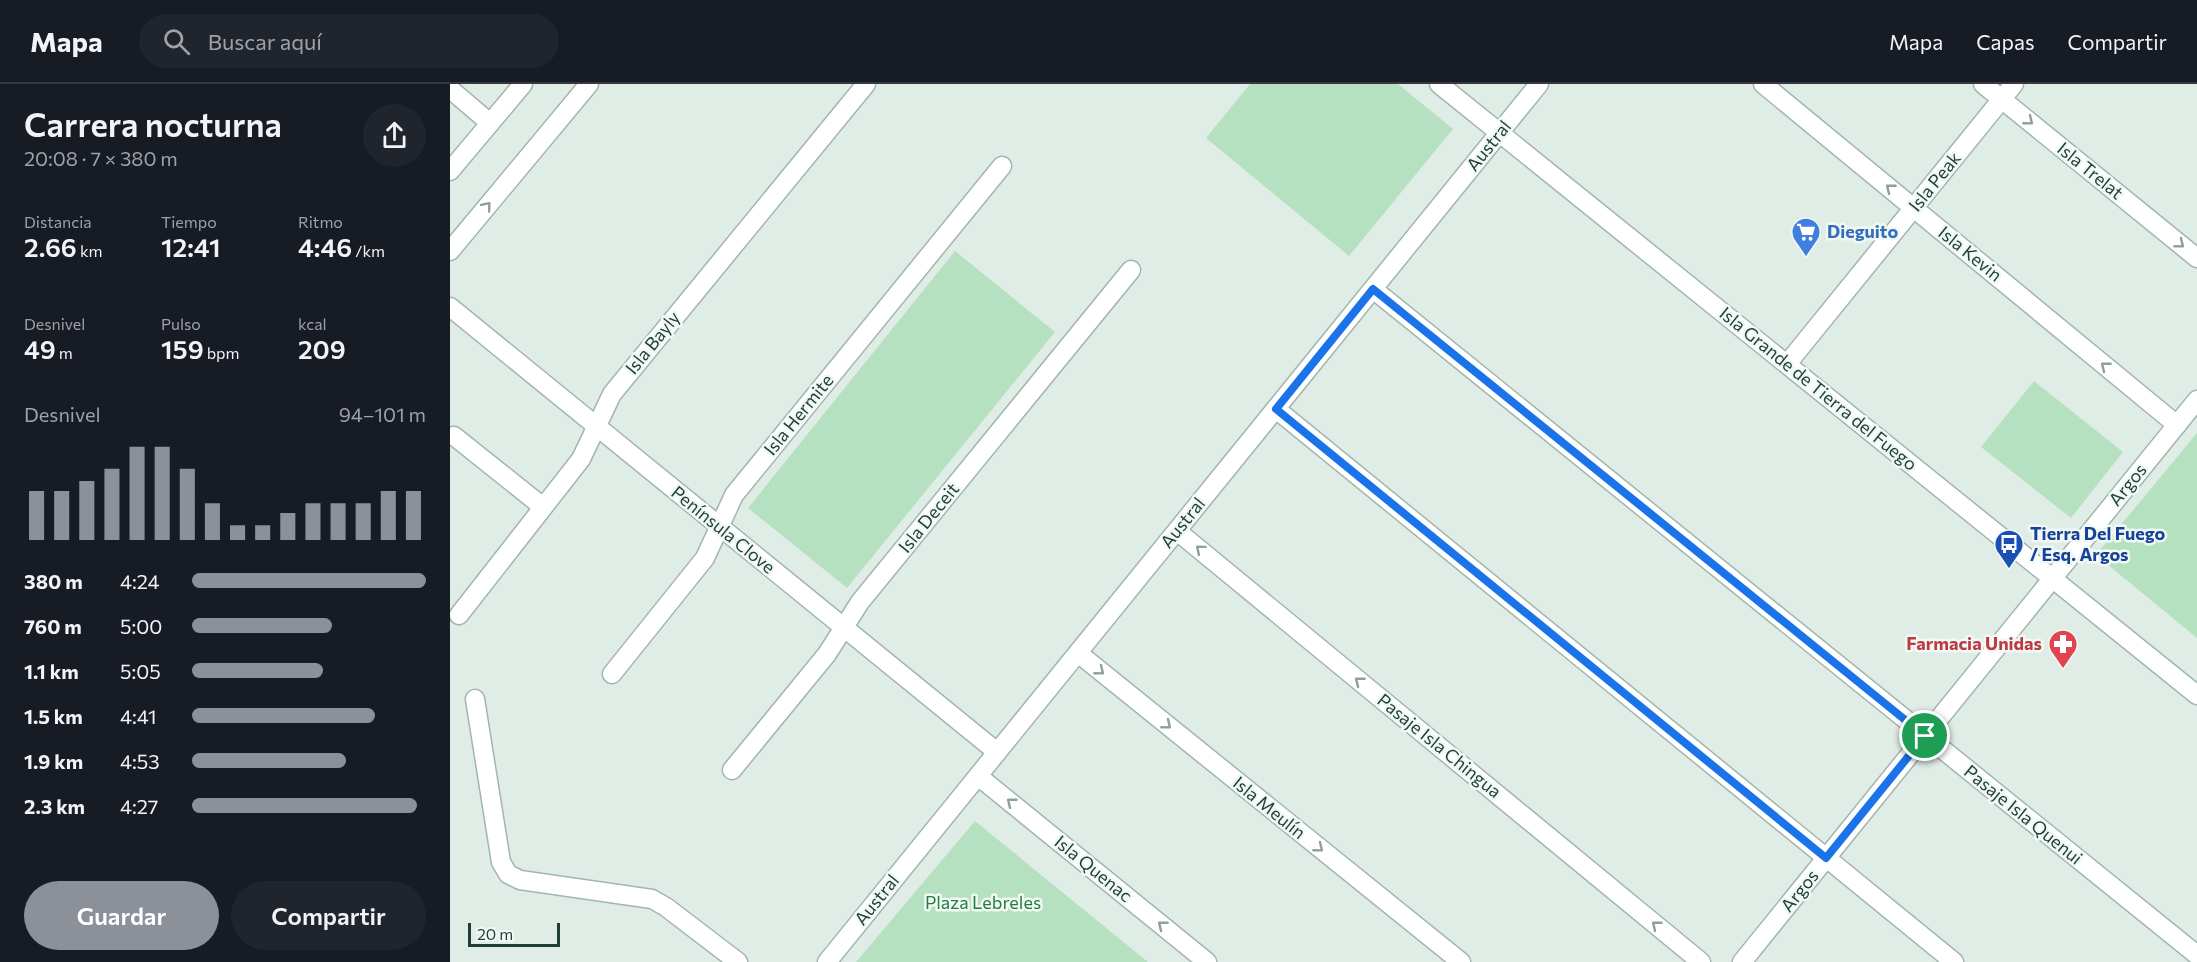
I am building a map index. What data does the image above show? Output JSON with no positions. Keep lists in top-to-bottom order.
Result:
{
  "streets": {
    "street": [
      "Austral",
      "Isla Trelat",
      "Isla Peak",
      "Isla Kevin",
      "Isla Bayly",
      "Isla Grande de Tierra del Fuego",
      "Isla Hermite",
      "Argos",
      "Isla Deceit",
      "Península Clove",
      "Pasaje Isla Chingua",
      "Isla Meulín",
      "Pasaje Isla Quenui",
      "Isla Quenac"
    ]
  },
  "crossings": [
    ["Austral", "Isla Grande de Tierra del Fuego"],
    ["Austral", "Península Clove"],
    ["Austral", "Pasaje Isla Chingua"],
    ["Austral", "Isla Meulín"],
    ["Austral", "Pasaje Isla Quenui"],
    ["Austral", "Isla Quenac"],
    ["Isla Trelat", "Isla Peak"],
    ["Isla Peak", "Isla Kevin"],
    ["Isla Peak", "Isla Grande de Tierra del Fuego"],
    ["Isla Kevin", "Argos"],
    ["Isla Bayly", "Península Clove"],
    ["Isla Grande de Tierra del Fuego", "Argos"],
    ["Isla Hermite", "Península Clove"],
    ["Argos", "Pasaje Isla Quenui"],
    ["Isla Deceit", "Península Clove"]
  ],
  "one_way": [
    "Isla Trelat",
    "Isla Kevin",
    "Isla Meulín",
    "Isla Quenac"
  ],
  "parks": ["Plaza Lebreles"],
  "places": {
    "supermarket": ["Dieguito"],
    "bus stop": ["Tierra Del Fuego / Esq. Argos"],
    "pharmacy": ["Farmacia Unidas"]
  },
  "scale_bar": "20 m",
  "page": {
    "header": "Mapa",
    "search": "Buscar aquí",
    "nav": ["Mapa", "Capas", "Compartir"],
    "heading": ["Carrera nocturna", "20:08 · 7 × 380 m"],
    "stats": [
      ["Distancia", "2.66 km"],
      ["Tiempo", "12:41"],
      ["Ritmo", "4:46 /km"],
      ["Desnivel", "49 m"],
      ["Pulso", "159 bpm"],
      ["kcal", "209"]
    ],
    "chart": ["Desnivel", "94–101 m"],
    "list": [
      {
        "name": "380 m",
        "note": "4:24"
      },
      {
        "name": "760 m",
        "note": "5:00"
      },
      {
        "name": "1.1 km",
        "note": "5:05"
      },
      {
        "name": "1.5 km",
        "note": "4:41"
      },
      {
        "name": "1.9 km",
        "note": "4:53"
      },
      {
        "name": "2.3 km",
        "note": "4:27"
      }
    ],
    "buttons": ["Guardar", "Compartir"],
    "scale": "20 m"
  }
}
